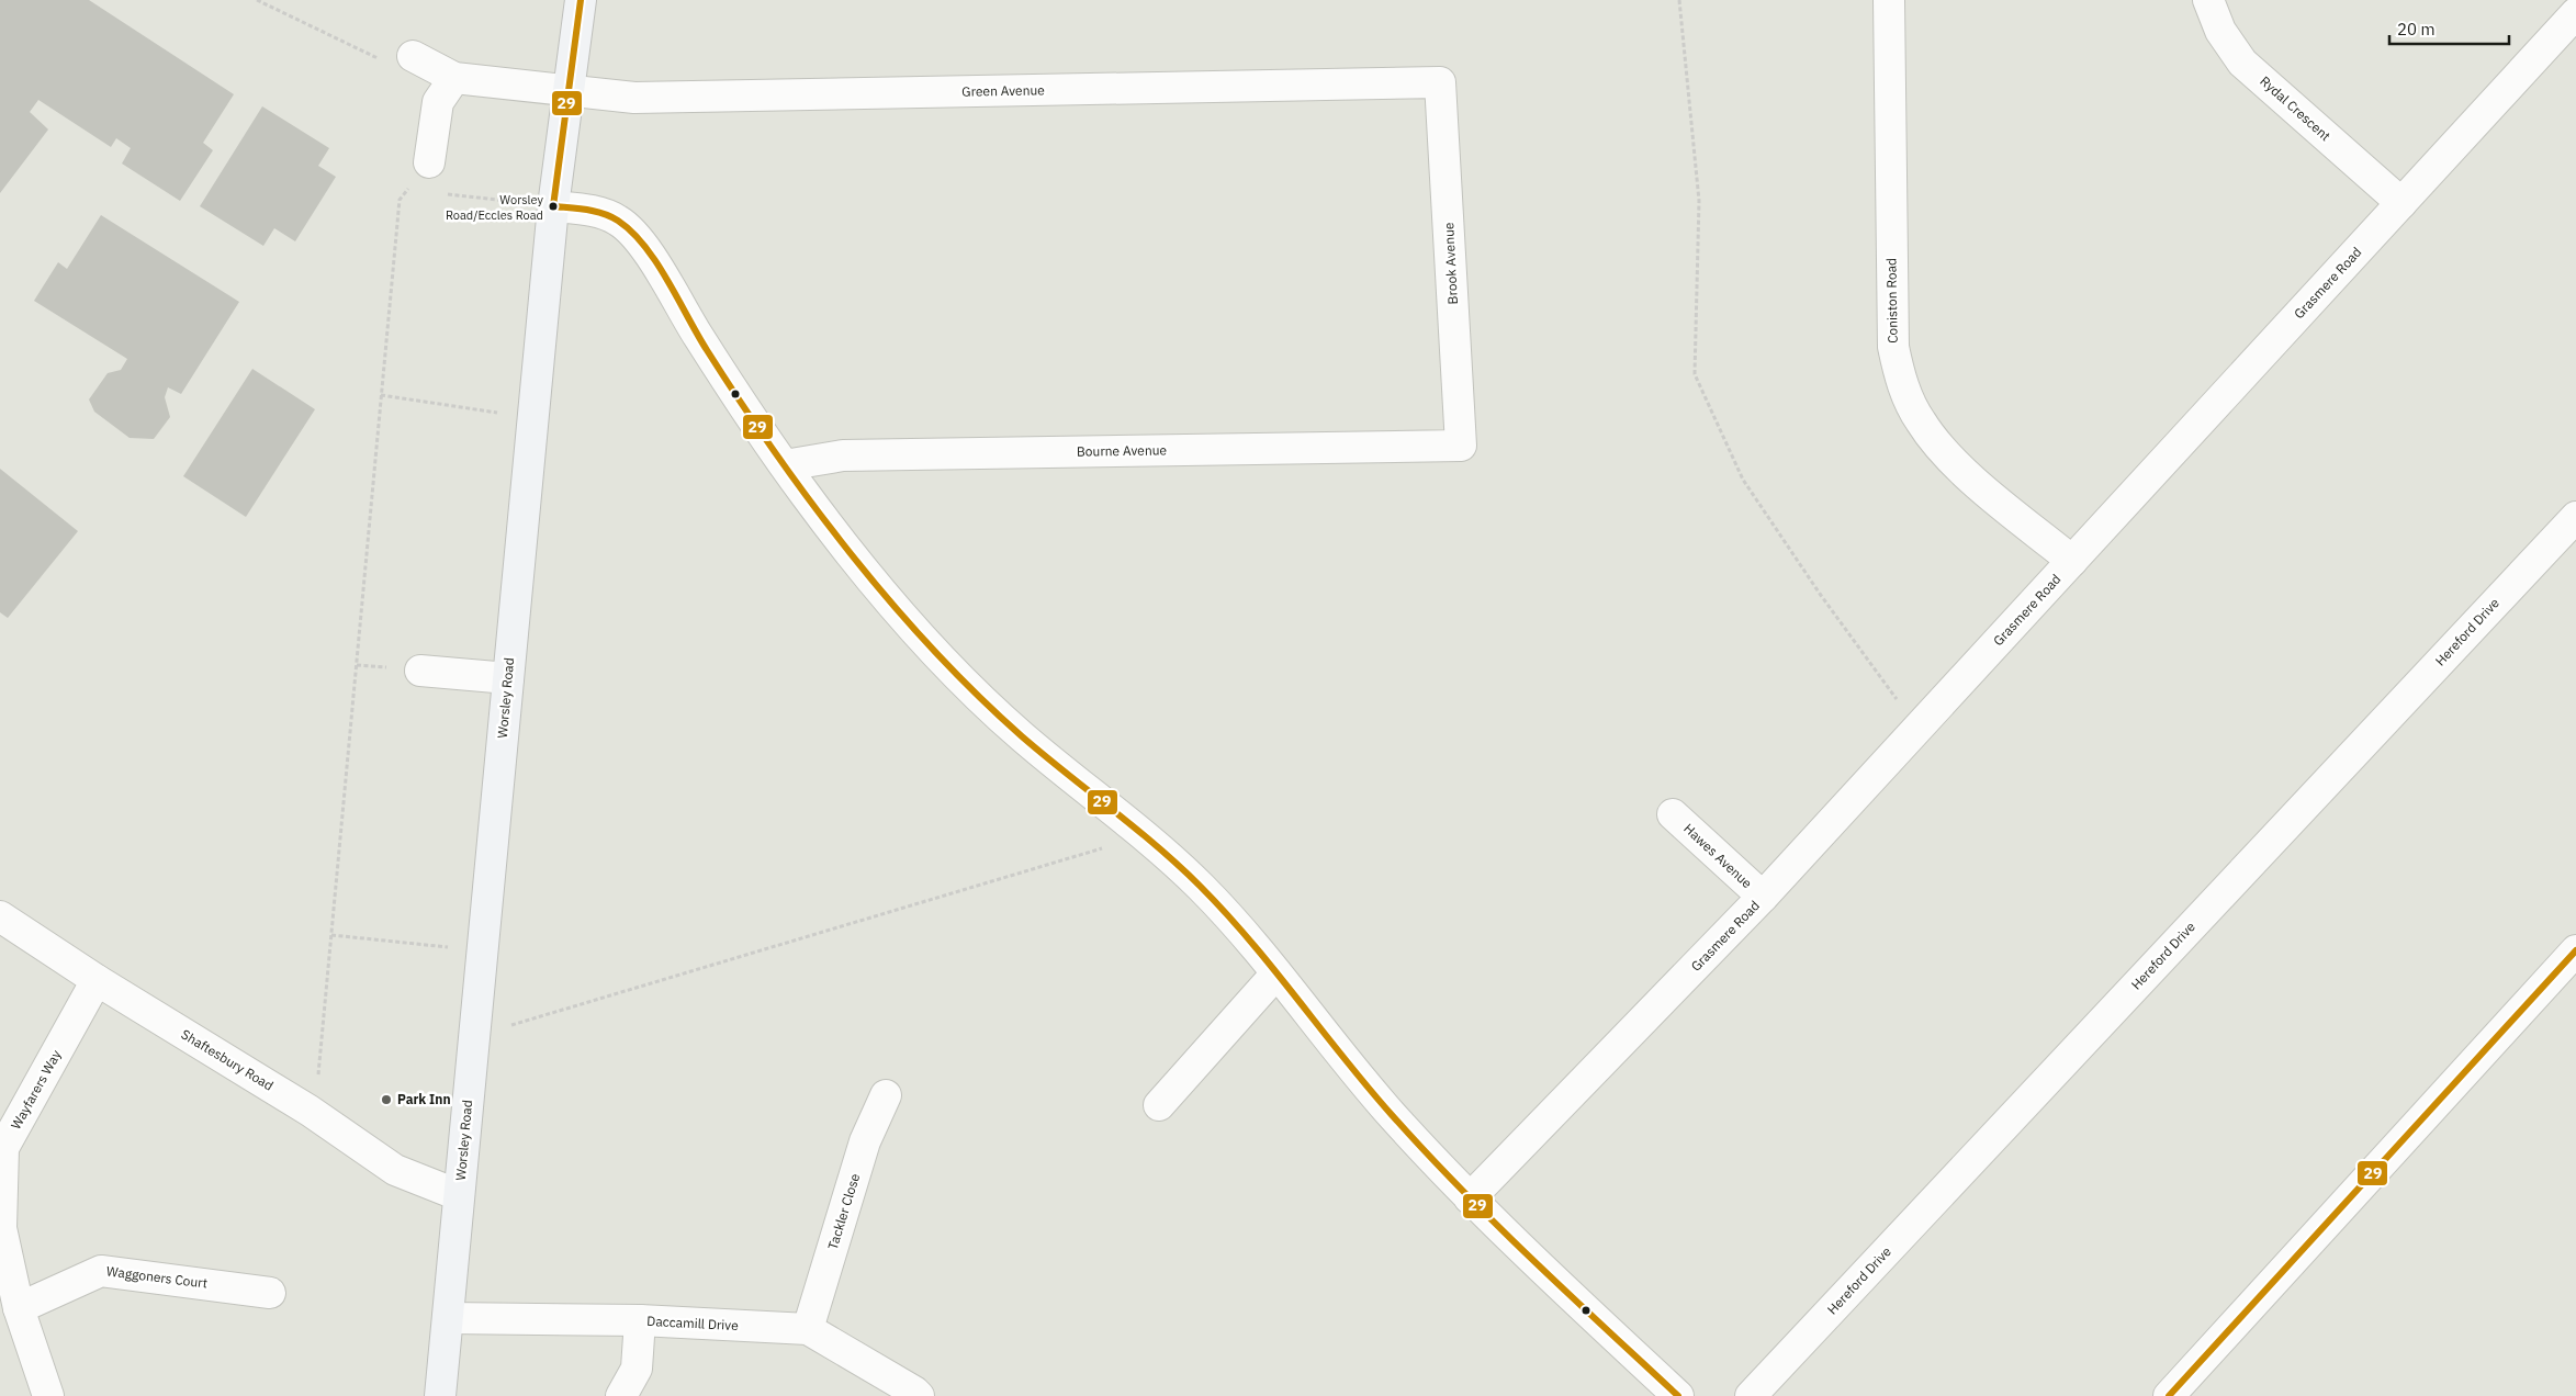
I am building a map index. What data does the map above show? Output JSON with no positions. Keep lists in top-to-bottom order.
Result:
{
  "streets": {
    "main road": ["Worsley Road"],
    "street": [
      "Green Avenue",
      "Rydal Crescent",
      "Brook Avenue",
      "Grasmere Road",
      "Coniston Road",
      "Bourne Avenue",
      "Hereford Drive",
      "Hawes Avenue",
      "Shaftesbury Road",
      "Wayfarers Way",
      "Tackler Close",
      "Waggoners Court",
      "Daccamill Drive"
    ]
  },
  "crossings": [
    ["Green Avenue", "Brook Avenue"],
    ["Green Avenue", "Worsley Road"],
    ["Rydal Crescent", "Grasmere Road"],
    ["Brook Avenue", "Bourne Avenue"],
    ["Grasmere Road", "Coniston Road"],
    ["Grasmere Road", "Hawes Avenue"],
    ["Worsley Road", "Shaftesbury Road"],
    ["Worsley Road", "Daccamill Drive"],
    ["Shaftesbury Road", "Wayfarers Way"],
    ["Wayfarers Way", "Waggoners Court"],
    ["Tackler Close", "Daccamill Drive"]
  ],
  "places": ["Worsley Road/Eccles Road", "Park Inn"],
  "lines": ["transit line 29"],
  "scale_bar": "20 m"
}
